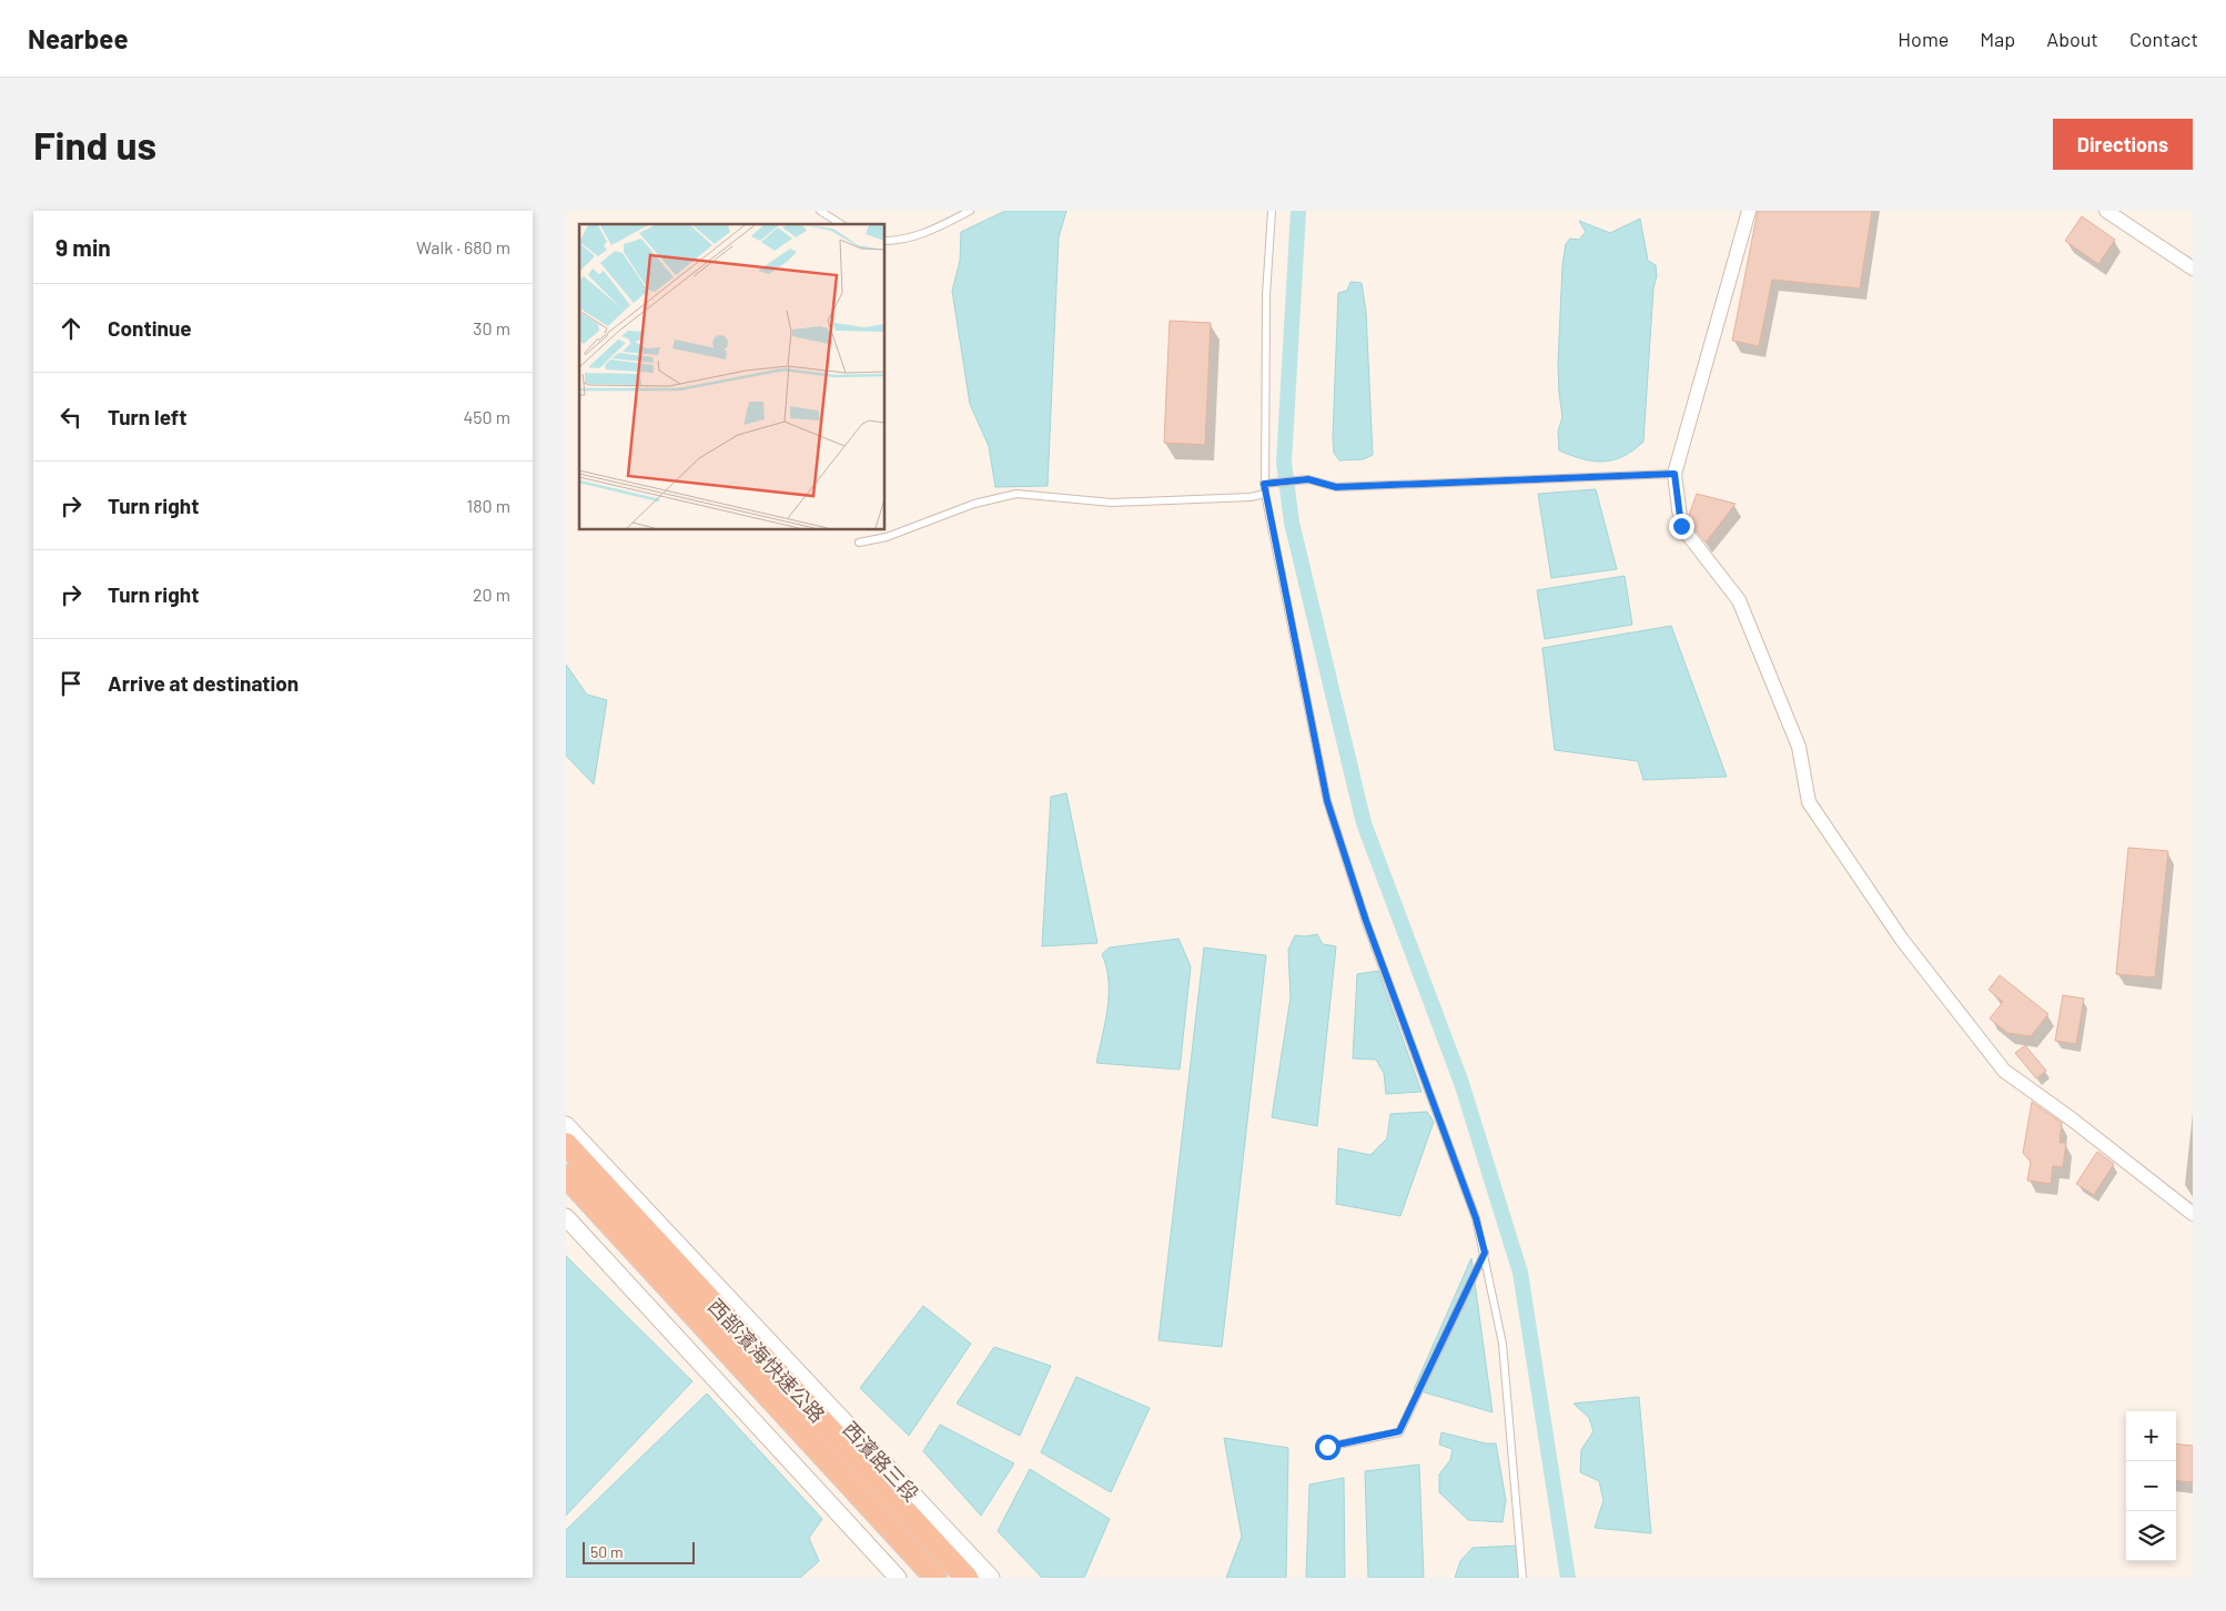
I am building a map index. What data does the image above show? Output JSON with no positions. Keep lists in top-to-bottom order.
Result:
{
  "streets": {
    "highway": ["西部濱海快速公路"],
    "street": ["西濱路三段"]
  },
  "scale_bar": "50 m",
  "page": {
    "header": "Nearbee",
    "nav": [
      "Home",
      "Map",
      "About",
      "Contact"
    ],
    "buttons": "Directions",
    "title": "Find us",
    "heading": ["9 min", "Walk · 680 m"],
    "list": [
      ["Continue", "30 m"],
      ["Turn left", "450 m"],
      ["Turn right", "180 m"],
      ["Turn right", "20 m"],
      "Arrive at destination"
    ],
    "map_buttons": ["+", "−"],
    "scale": "50 m"
  }
}
